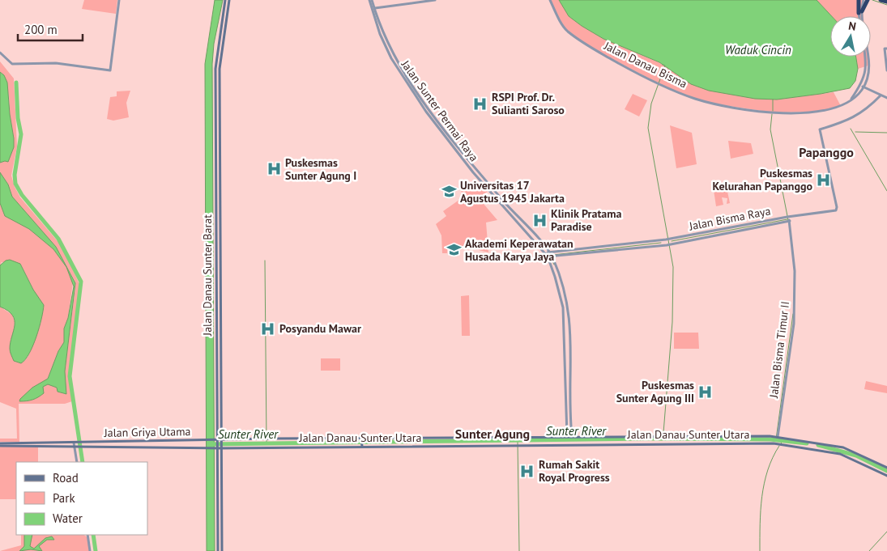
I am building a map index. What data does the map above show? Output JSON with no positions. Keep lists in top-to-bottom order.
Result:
{
  "streets": {
    "main road": ["Jalan Danau Sunter Barat", "Jalan Griya Utama", "Jalan Danau Sunter Utara"],
    "street": [
      "Jalan Danau Bisma",
      "Jalan Sunter Permai Raya",
      "Jalan Bisma Raya",
      "Jalan Bisma Timur II"
    ]
  },
  "crossings": [
    ["Jalan Sunter Permai Raya", "Jalan Bisma Raya"],
    ["Jalan Sunter Permai Raya", "Jalan Danau Sunter Utara"],
    ["Jalan Bisma Raya", "Jalan Bisma Timur II"],
    ["Jalan Danau Sunter Barat", "Jalan Griya Utama"],
    ["Jalan Danau Sunter Barat", "Jalan Danau Sunter Utara"],
    ["Jalan Bisma Timur II", "Jalan Danau Sunter Utara"],
    ["Jalan Griya Utama", "Jalan Danau Sunter Utara"]
  ],
  "districts": ["Papanggo", "Sunter Agung"],
  "water": ["Waduk Cincin", "Sunter River"],
  "places": {
    "hospital": [
      "RSPI Prof. Dr. Sulianti Saroso",
      "Puskesmas Sunter Agung I",
      "Puskesmas Kelurahan Papanggo",
      "Klinik Pratama Paradise",
      "Posyandu Mawar",
      "Puskesmas Sunter Agung III",
      "Rumah Sakit Royal Progress"
    ],
    "school or university": ["Universitas 17 Agustus 1945 Jakarta", "Akademi Keperawatan Husada Karya Jaya"]
  },
  "legend": ["Road", "Park", "Water"],
  "scale_bar": "200 m",
  "north": "top"
}
